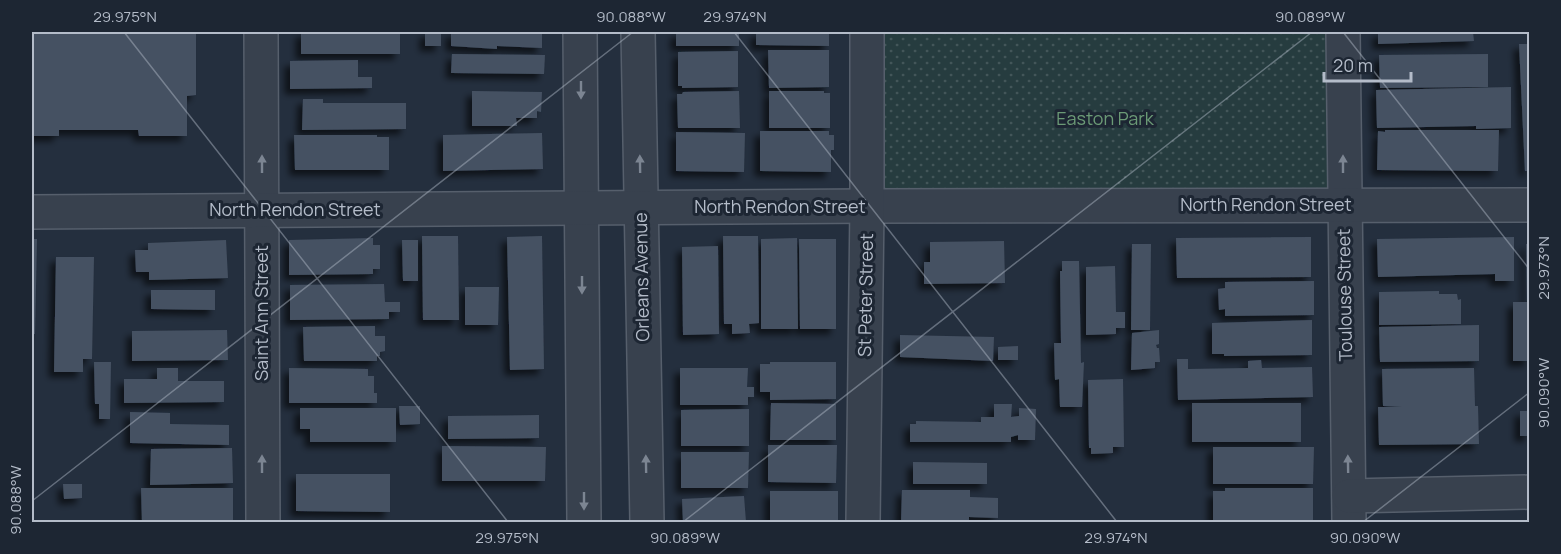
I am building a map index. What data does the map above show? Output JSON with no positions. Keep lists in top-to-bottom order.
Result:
{
  "streets": {
    "street": [
      "North Rendon Street",
      "Orleans Avenue",
      "St Peter Street",
      "Toulouse Street",
      "Saint Ann Street"
    ]
  },
  "crossings": [
    ["North Rendon Street", "Orleans Avenue"],
    ["North Rendon Street", "St Peter Street"],
    ["North Rendon Street", "Toulouse Street"],
    ["North Rendon Street", "Saint Ann Street"]
  ],
  "one_way": ["Toulouse Street", "Saint Ann Street"],
  "parks": ["Easton Park"],
  "scale_bar": "20 m",
  "coordinates": [
    "29.975°N",
    "90.088°W",
    "29.974°N",
    "90.089°W",
    "29.973°N",
    "90.090°W"
  ]
}
